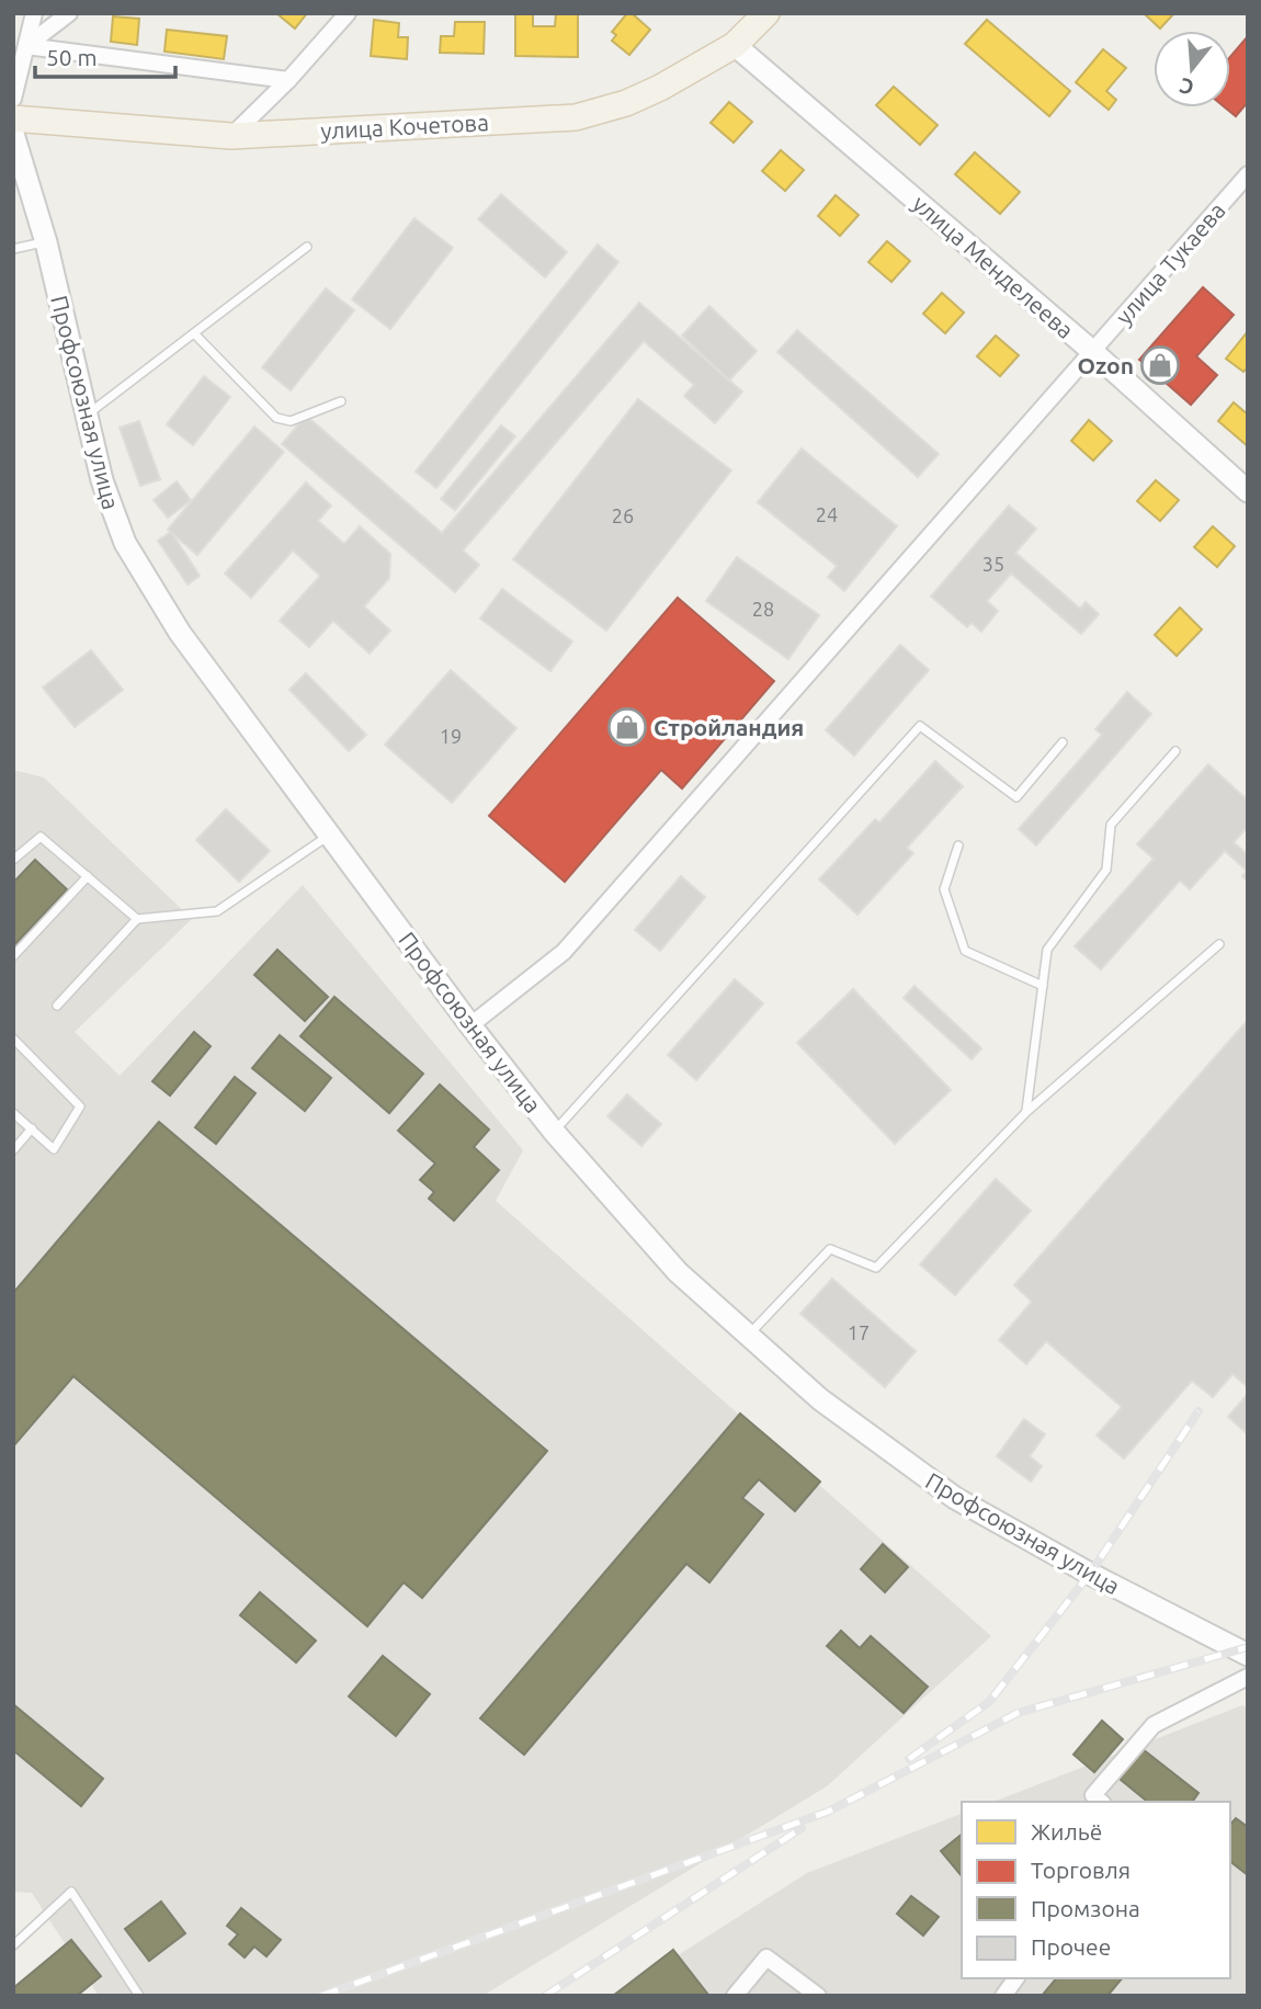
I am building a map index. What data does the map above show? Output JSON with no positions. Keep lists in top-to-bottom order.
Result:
{
  "streets": {
    "main road": ["улица Кочетова", "улица Менделеева", "Профсоюзная улица"],
    "street": ["улица Тукаева"]
  },
  "crossings": [
    ["улица Кочетова", "улица Менделеева"],
    ["улица Тукаева", "улица Менделеева"],
    ["улица Тукаева", "Профсоюзная улица"]
  ],
  "places": {
    "shop": ["Ozon", "Стройландия"]
  },
  "house_numbers": [
    "24",
    "26",
    "35",
    "28",
    "19",
    "17"
  ],
  "legend": [
    "Жильё",
    "Торговля",
    "Промзона",
    "Прочее"
  ],
  "scale_bar": "50 m",
  "north": "bottom"
}
